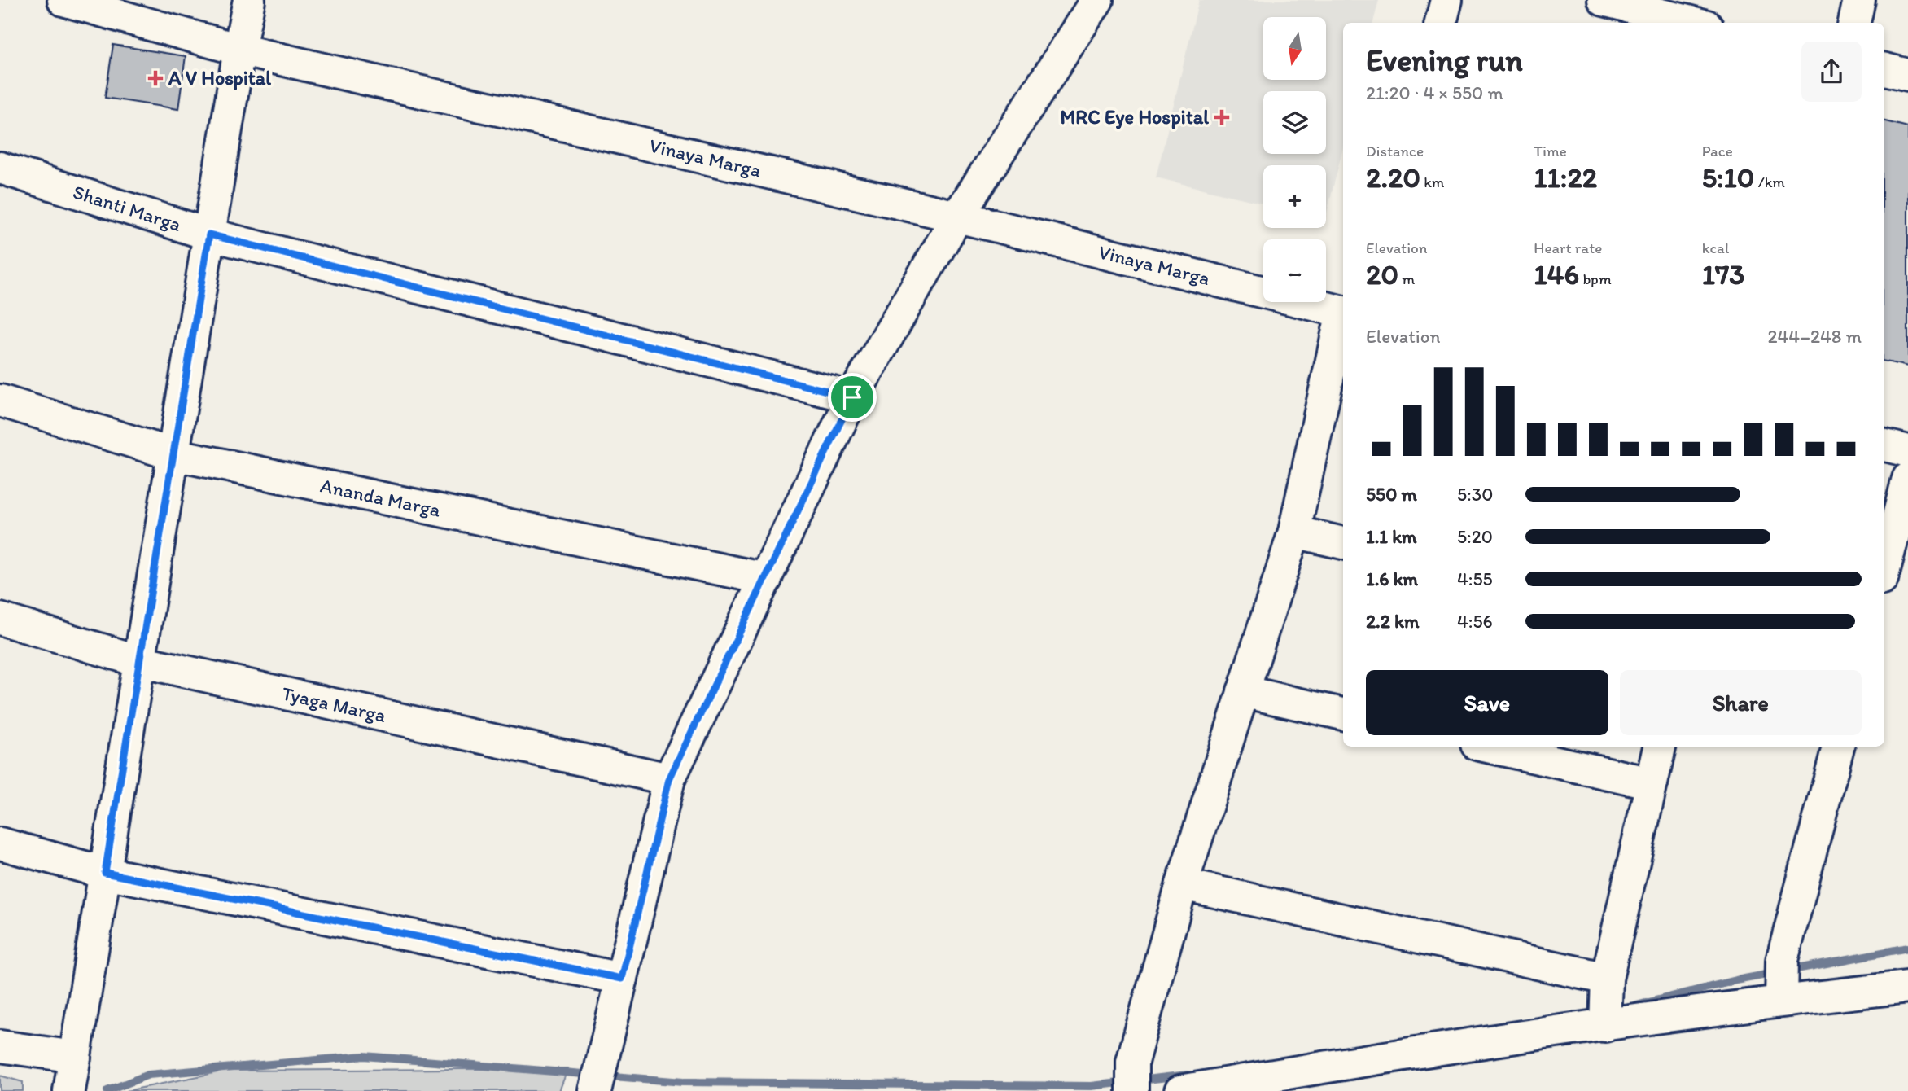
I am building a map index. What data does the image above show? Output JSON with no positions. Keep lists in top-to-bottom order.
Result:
{
  "streets": {
    "street": [
      "Vinaya Marga",
      "Shanti Marga",
      "Ananda Marga",
      "Tyaga Marga"
    ]
  },
  "places": {
    "health": ["A V Hospital", "MRC Eye Hospital"]
  },
  "north": "bottom",
  "page": {
    "map_buttons": ["+", "−"],
    "heading": ["Evening run", "21:20 · 4 × 550 m"],
    "stats": [
      ["Distance", "2.20 km"],
      ["Time", "11:22"],
      ["Pace", "5:10 /km"],
      ["Elevation", "20 m"],
      ["Heart rate", "146 bpm"],
      ["kcal", "173"]
    ],
    "chart": ["Elevation", "244–248 m"],
    "list": [
      {
        "name": "550 m",
        "note": "5:30"
      },
      {
        "name": "1.1 km",
        "note": "5:20"
      },
      {
        "name": "1.6 km",
        "note": "4:55"
      },
      {
        "name": "2.2 km",
        "note": "4:56"
      }
    ],
    "buttons": ["Save", "Share"]
  }
}
